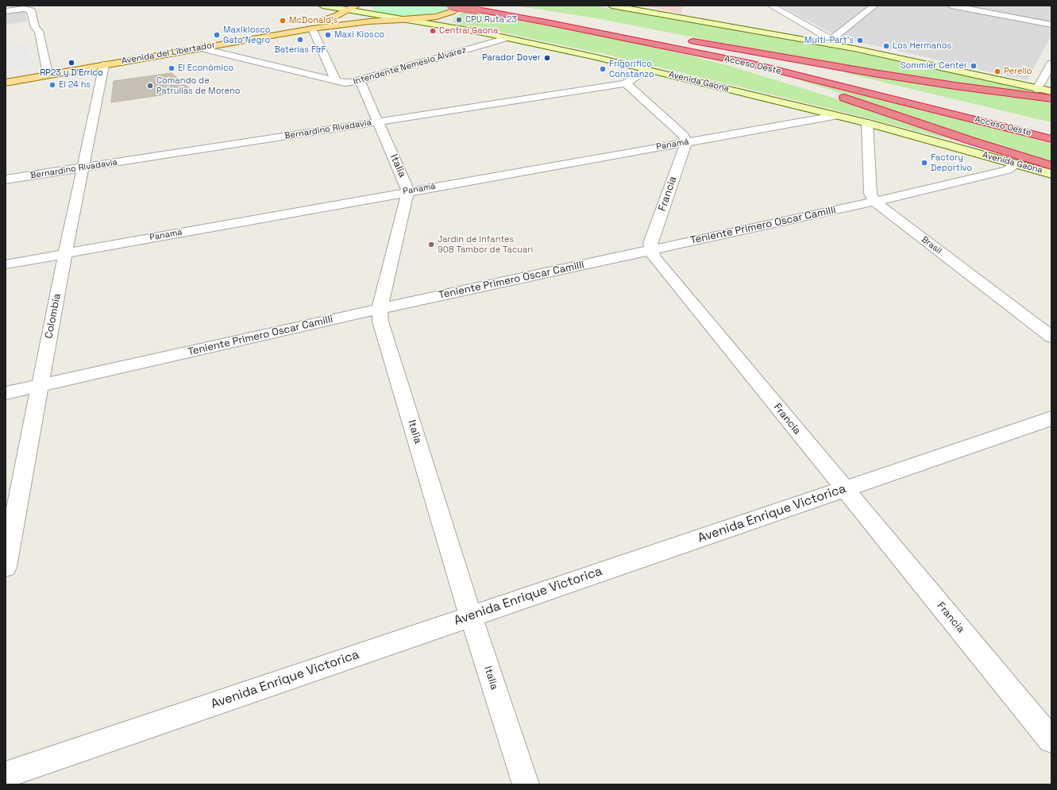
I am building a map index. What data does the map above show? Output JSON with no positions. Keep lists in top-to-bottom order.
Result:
{
  "streets": {
    "highway": ["Acceso Oeste"],
    "main road": ["Avenida del Libertador", "Avenida Gaona"],
    "street": [
      "Intendente Nemesio Álvarez",
      "Bernardino Rivadavia",
      "Panamá",
      "Italia",
      "Francia",
      "Teniente Primero Oscar Camilli",
      "Brasil",
      "Colombia",
      "Avenida Enrique Victorica"
    ]
  },
  "crossings": [
    ["Avenida del Libertador", "Intendente Nemesio Álvarez"],
    ["Avenida del Libertador", "Avenida Gaona"],
    ["Avenida del Libertador", "Colombia"],
    ["Intendente Nemesio Álvarez", "Avenida Gaona"],
    ["Intendente Nemesio Álvarez", "Italia"],
    ["Avenida Gaona", "Bernardino Rivadavia"],
    ["Avenida Gaona", "Panamá"],
    ["Avenida Gaona", "Teniente Primero Oscar Camilli"],
    ["Bernardino Rivadavia", "Italia"],
    ["Bernardino Rivadavia", "Colombia"],
    ["Panamá", "Italia"],
    ["Panamá", "Francia"],
    ["Panamá", "Colombia"],
    ["Italia", "Teniente Primero Oscar Camilli"],
    ["Italia", "Avenida Enrique Victorica"],
    ["Francia", "Teniente Primero Oscar Camilli"],
    ["Francia", "Avenida Enrique Victorica"],
    ["Teniente Primero Oscar Camilli", "Brasil"],
    ["Teniente Primero Oscar Camilli", "Colombia"]
  ],
  "places": [
    "CPU Ruta 23",
    "McDonald's",
    "Central Gaona",
    "Maxikiosco Gato Negro",
    "Maxi Kiosco",
    "Baterías F&F",
    "Multi-Part's",
    "Los Hermanos",
    "Parador Dover",
    "RP23 y D'Errico",
    "Sommier Center",
    "El Económico",
    "Frigorífico Constanzo",
    "Perello",
    "El 24 hs",
    "Comando de Patrullas de Moreno",
    "Factory Deportivo",
    "Jardín de Infantes 908 Tambor de Tacuarí"
  ]
}
